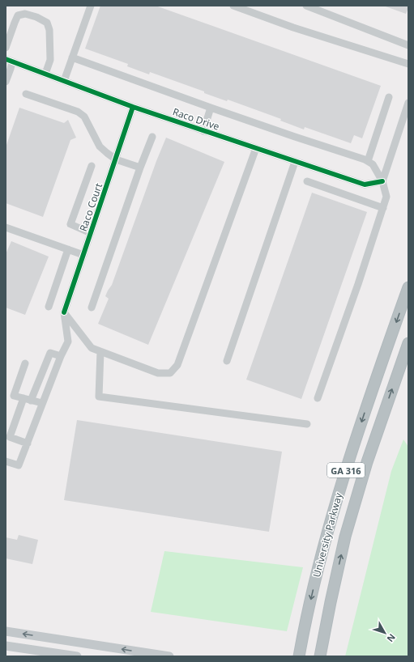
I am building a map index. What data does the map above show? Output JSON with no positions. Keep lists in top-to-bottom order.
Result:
{
  "streets": {
    "highway": ["GA 316", "University Parkway"],
    "street": ["Raco Drive", "Raco Court"]
  },
  "crossings": [
    ["Raco Drive", "Raco Court"]
  ],
  "north": "bottom right"
}
